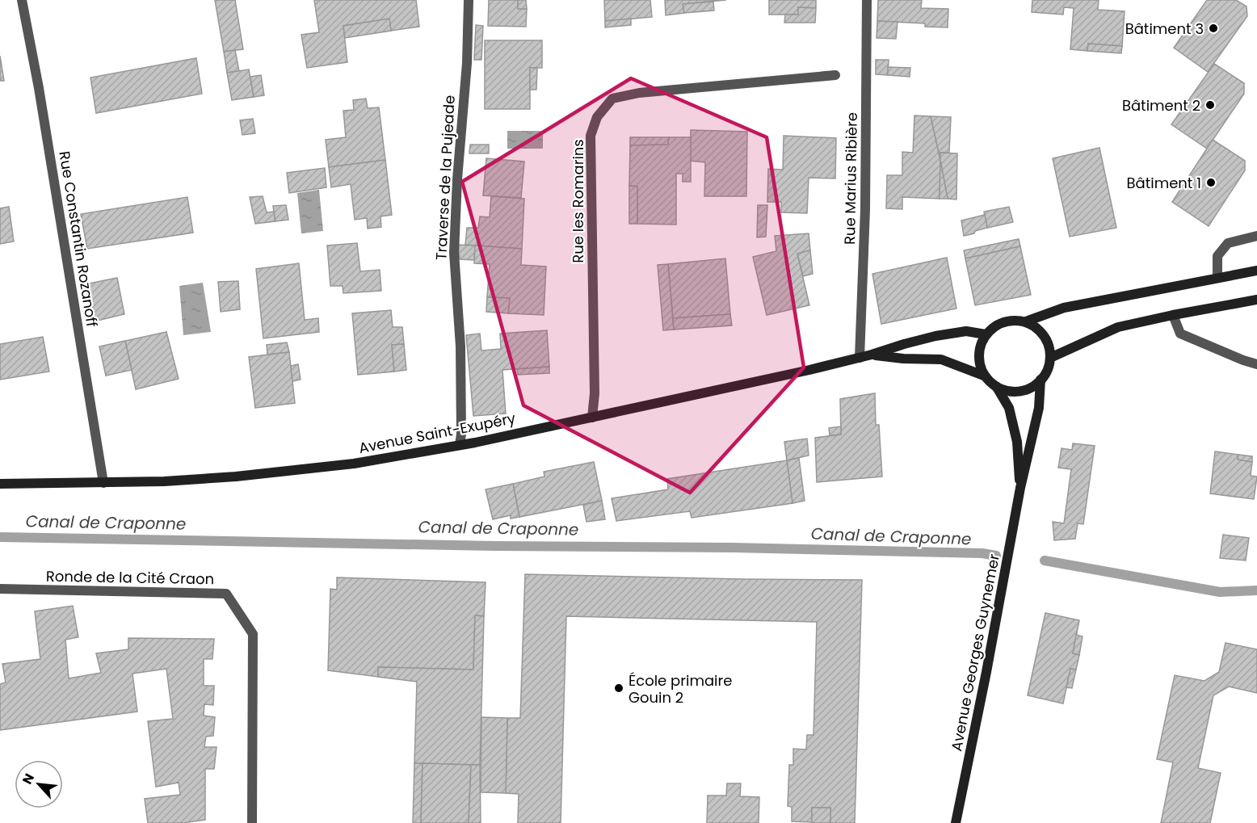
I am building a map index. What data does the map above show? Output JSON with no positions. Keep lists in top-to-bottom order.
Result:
{
  "streets": {
    "main road": ["Avenue Saint-Exupéry", "Avenue Georges Guynemer"],
    "street": [
      "Traverse de la Pujeade",
      "Rue Marius Ribière",
      "Rue les Romarins",
      "Rue Constantin Rozanoff",
      "Ronde de la Cité Craon"
    ]
  },
  "crossings": [
    ["Traverse de la Pujeade", "Avenue Saint-Exupéry"],
    ["Rue Marius Ribière", "Avenue Saint-Exupéry"],
    ["Rue les Romarins", "Avenue Saint-Exupéry"],
    ["Rue Constantin Rozanoff", "Avenue Saint-Exupéry"]
  ],
  "water": ["Canal de Craponne"],
  "places": [
    "Bâtiment 3",
    "Bâtiment 2",
    "Bâtiment 1",
    "École primaire Gouin 2"
  ],
  "north": "top left"
}
